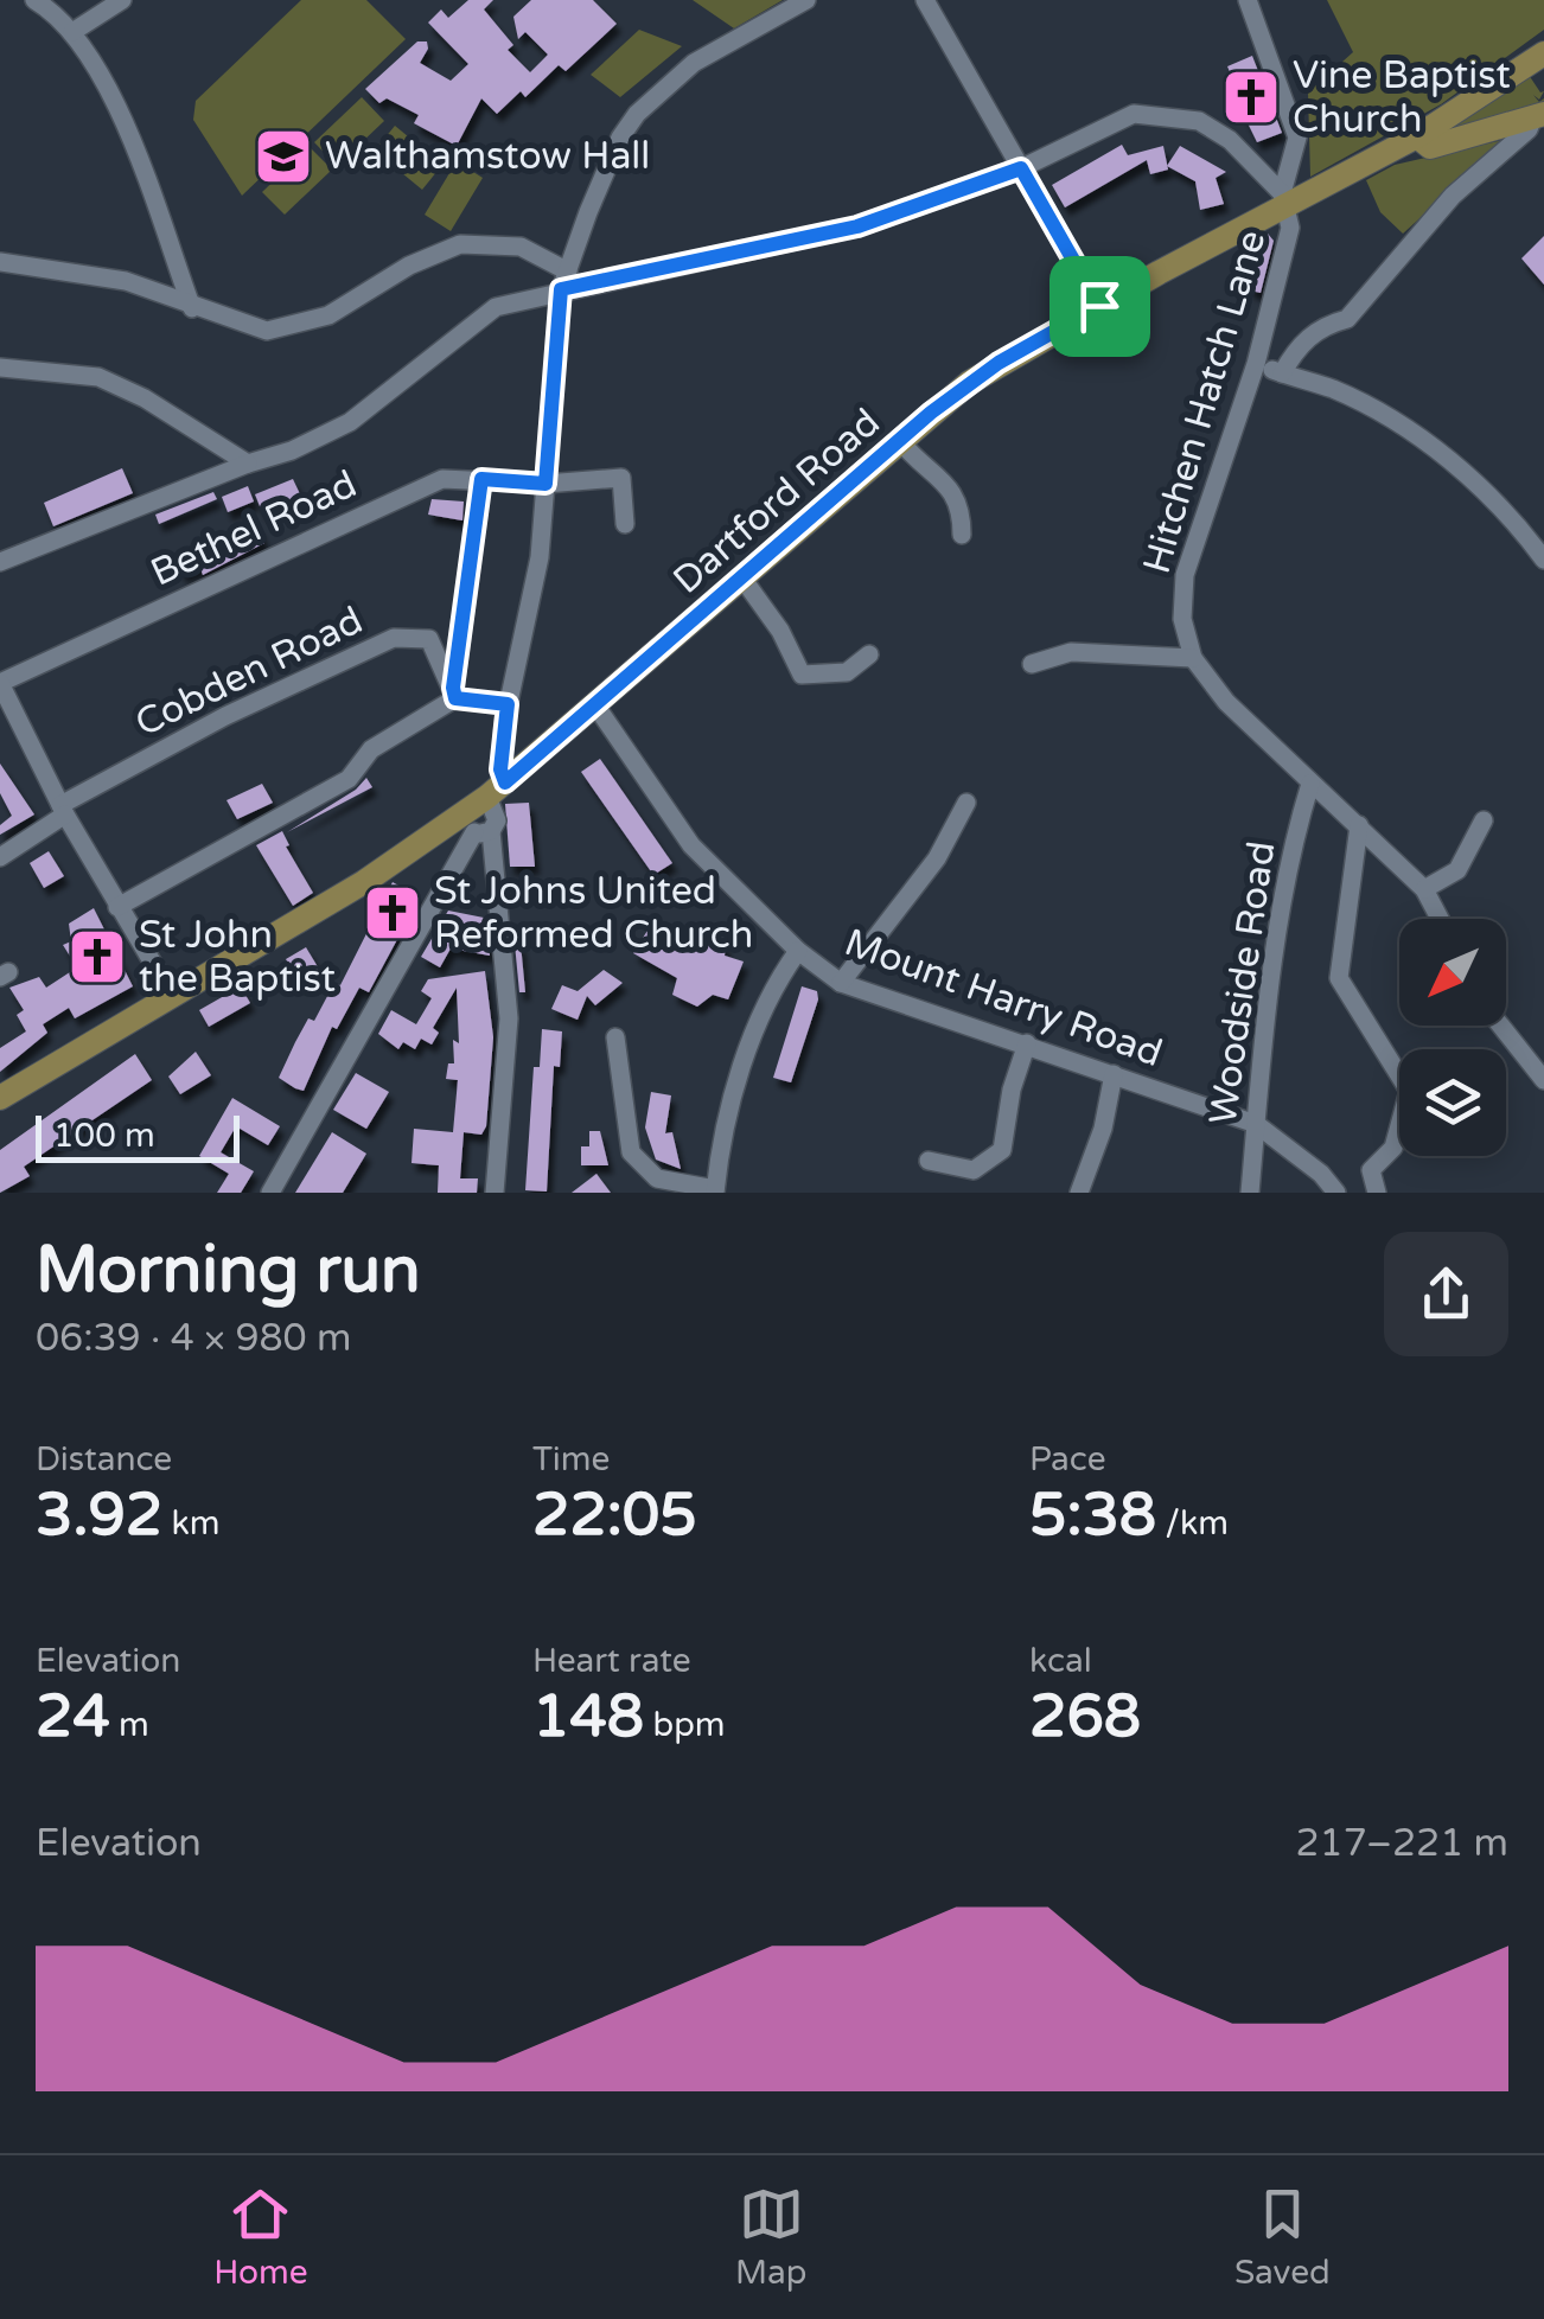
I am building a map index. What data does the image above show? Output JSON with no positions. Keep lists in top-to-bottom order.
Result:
{
  "streets": {
    "main road": ["Dartford Road"],
    "street": [
      "Hitchen Hatch Lane",
      "Bethel Road",
      "Cobden Road",
      "Woodside Road",
      "Mount Harry Road"
    ]
  },
  "crossings": [
    ["Hitchen Hatch Lane", "Dartford Road"],
    ["Hitchen Hatch Lane", "Woodside Road"],
    ["Dartford Road", "Mount Harry Road"],
    ["Woodside Road", "Mount Harry Road"]
  ],
  "places": {
    "church": ["Vine Baptist Church", "St Johns United Reformed Church", "St John the Baptist"],
    "school or university": ["Walthamstow Hall"]
  },
  "scale_bar": "100 m",
  "north": "bottom left",
  "page": {
    "scale": "100 m",
    "heading": ["Morning run", "06:39 · 4 × 980 m"],
    "stats": [
      ["Distance", "3.92 km"],
      ["Time", "22:05"],
      ["Pace", "5:38 /km"],
      ["Elevation", "24 m"],
      ["Heart rate", "148 bpm"],
      ["kcal", "268"]
    ],
    "chart": ["Elevation", "217–221 m"],
    "tabs": ["Home", "Map", "Saved"]
  }
}
